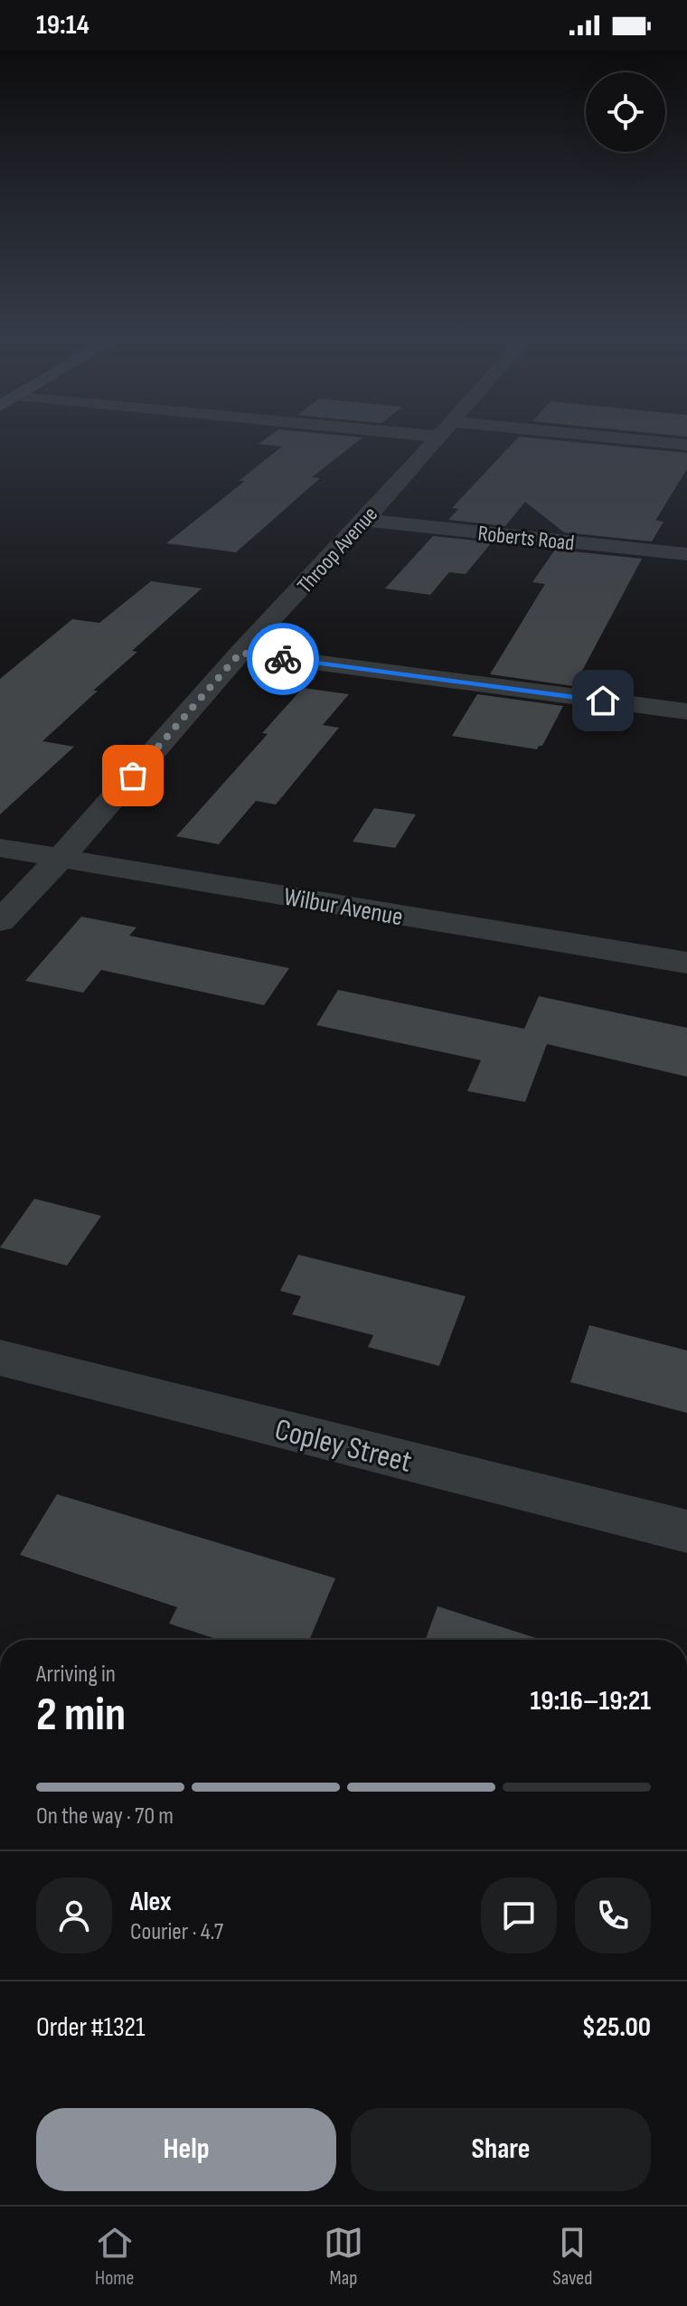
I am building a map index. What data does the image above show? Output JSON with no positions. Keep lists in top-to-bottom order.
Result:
{
  "streets": {
    "street": [
      "Roberts Road",
      "Throop Avenue",
      "Wilbur Avenue",
      "Copley Street"
    ]
  },
  "crossings": [
    ["Roberts Road", "Throop Avenue"],
    ["Throop Avenue", "Wilbur Avenue"]
  ],
  "page": {
    "status": "19:14",
    "heading": ["2 min", "Arriving in", "19:16–19:21"],
    "panel": [
      "Alex",
      "Courier · 4.7",
      "Order #1321",
      "$25.00"
    ],
    "bar": "On the way · 70 m",
    "buttons": ["Help", "Share"],
    "tabs": ["Home", "Map", "Saved"]
  }
}
